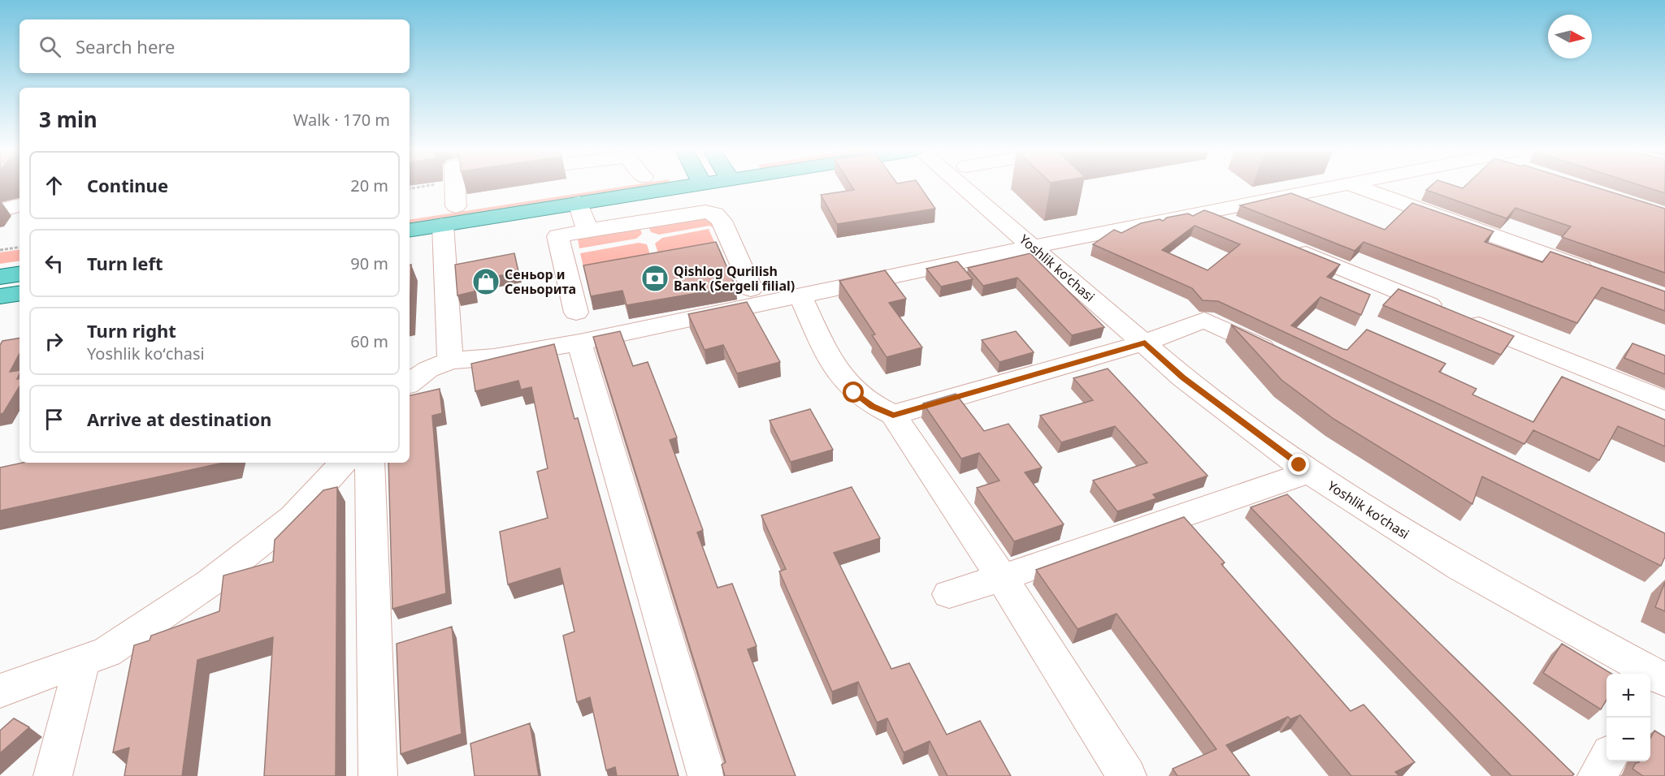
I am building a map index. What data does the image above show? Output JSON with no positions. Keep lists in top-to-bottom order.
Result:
{
  "streets": {
    "street": ["Yoshlik koʻchasi"]
  },
  "places": {
    "bank": ["Qishlog Qurilish Bank (Sergeli filial)"],
    "shop": ["Сеньор и Сеньорита"]
  },
  "north": "right",
  "page": {
    "search": "Search here",
    "heading": ["3 min", "Walk · 170 m"],
    "list": [
      ["Continue", "20 m"],
      ["Turn left", "90 m"],
      ["Turn right", "Yoshlik koʻchasi", "60 m"],
      "Arrive at destination"
    ],
    "map_buttons": ["+", "−"]
  }
}
